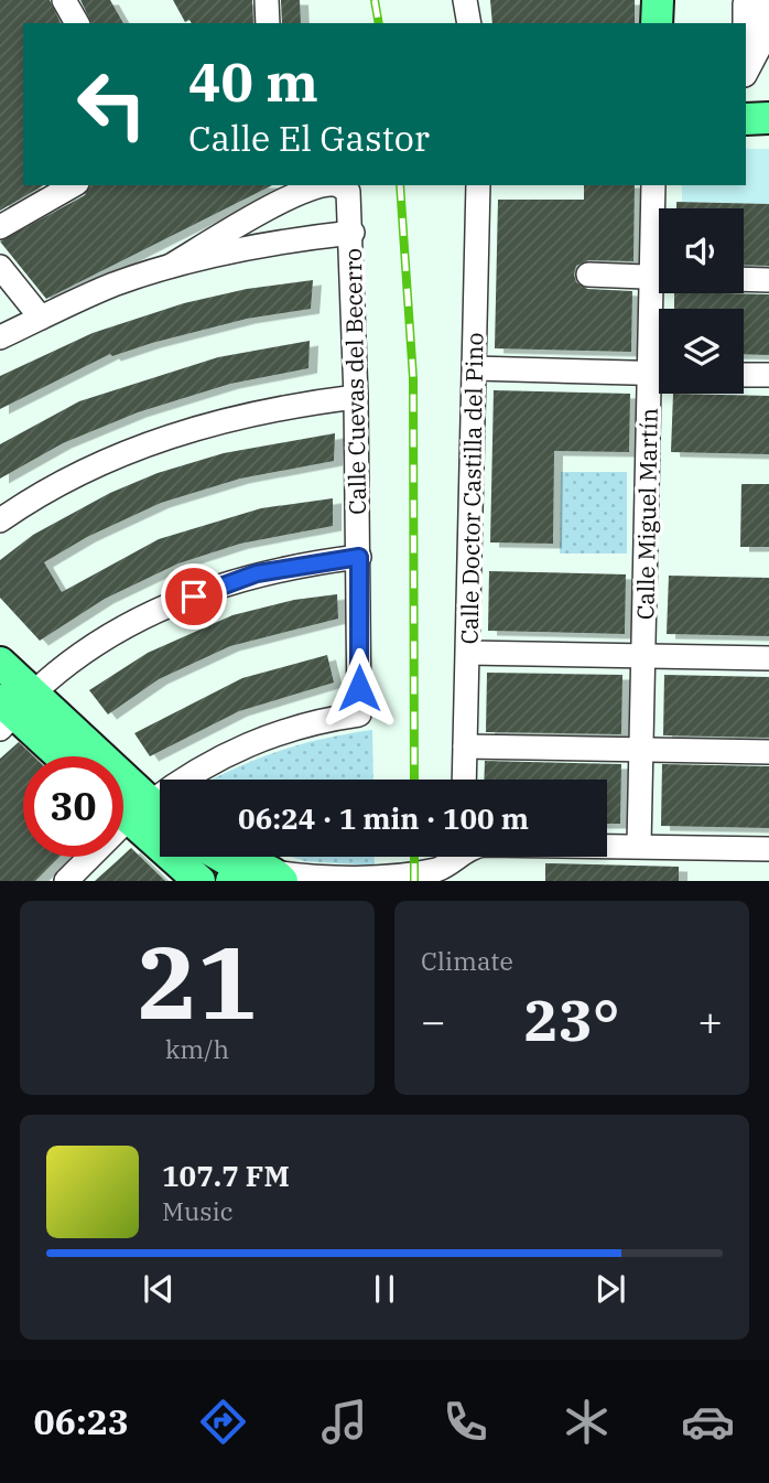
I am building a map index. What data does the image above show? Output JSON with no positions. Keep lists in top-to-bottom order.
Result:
{
  "streets": {
    "street": ["Calle Cuevas del Becerro", "Calle Doctor Castilla del Pino", "Calle Miguel Martín"]
  },
  "page": {
    "turn": ["40 m", "Calle El Gastor"],
    "limit": "30",
    "trip": "06:24 · 1 min · 100 m",
    "tile": [
      ["21", "km/h"],
      "Climate"
    ],
    "heat": ["−", "23°", "+"],
    "song": ["107.7 FM", "Music"],
    "tabs": "06:23"
  }
}
